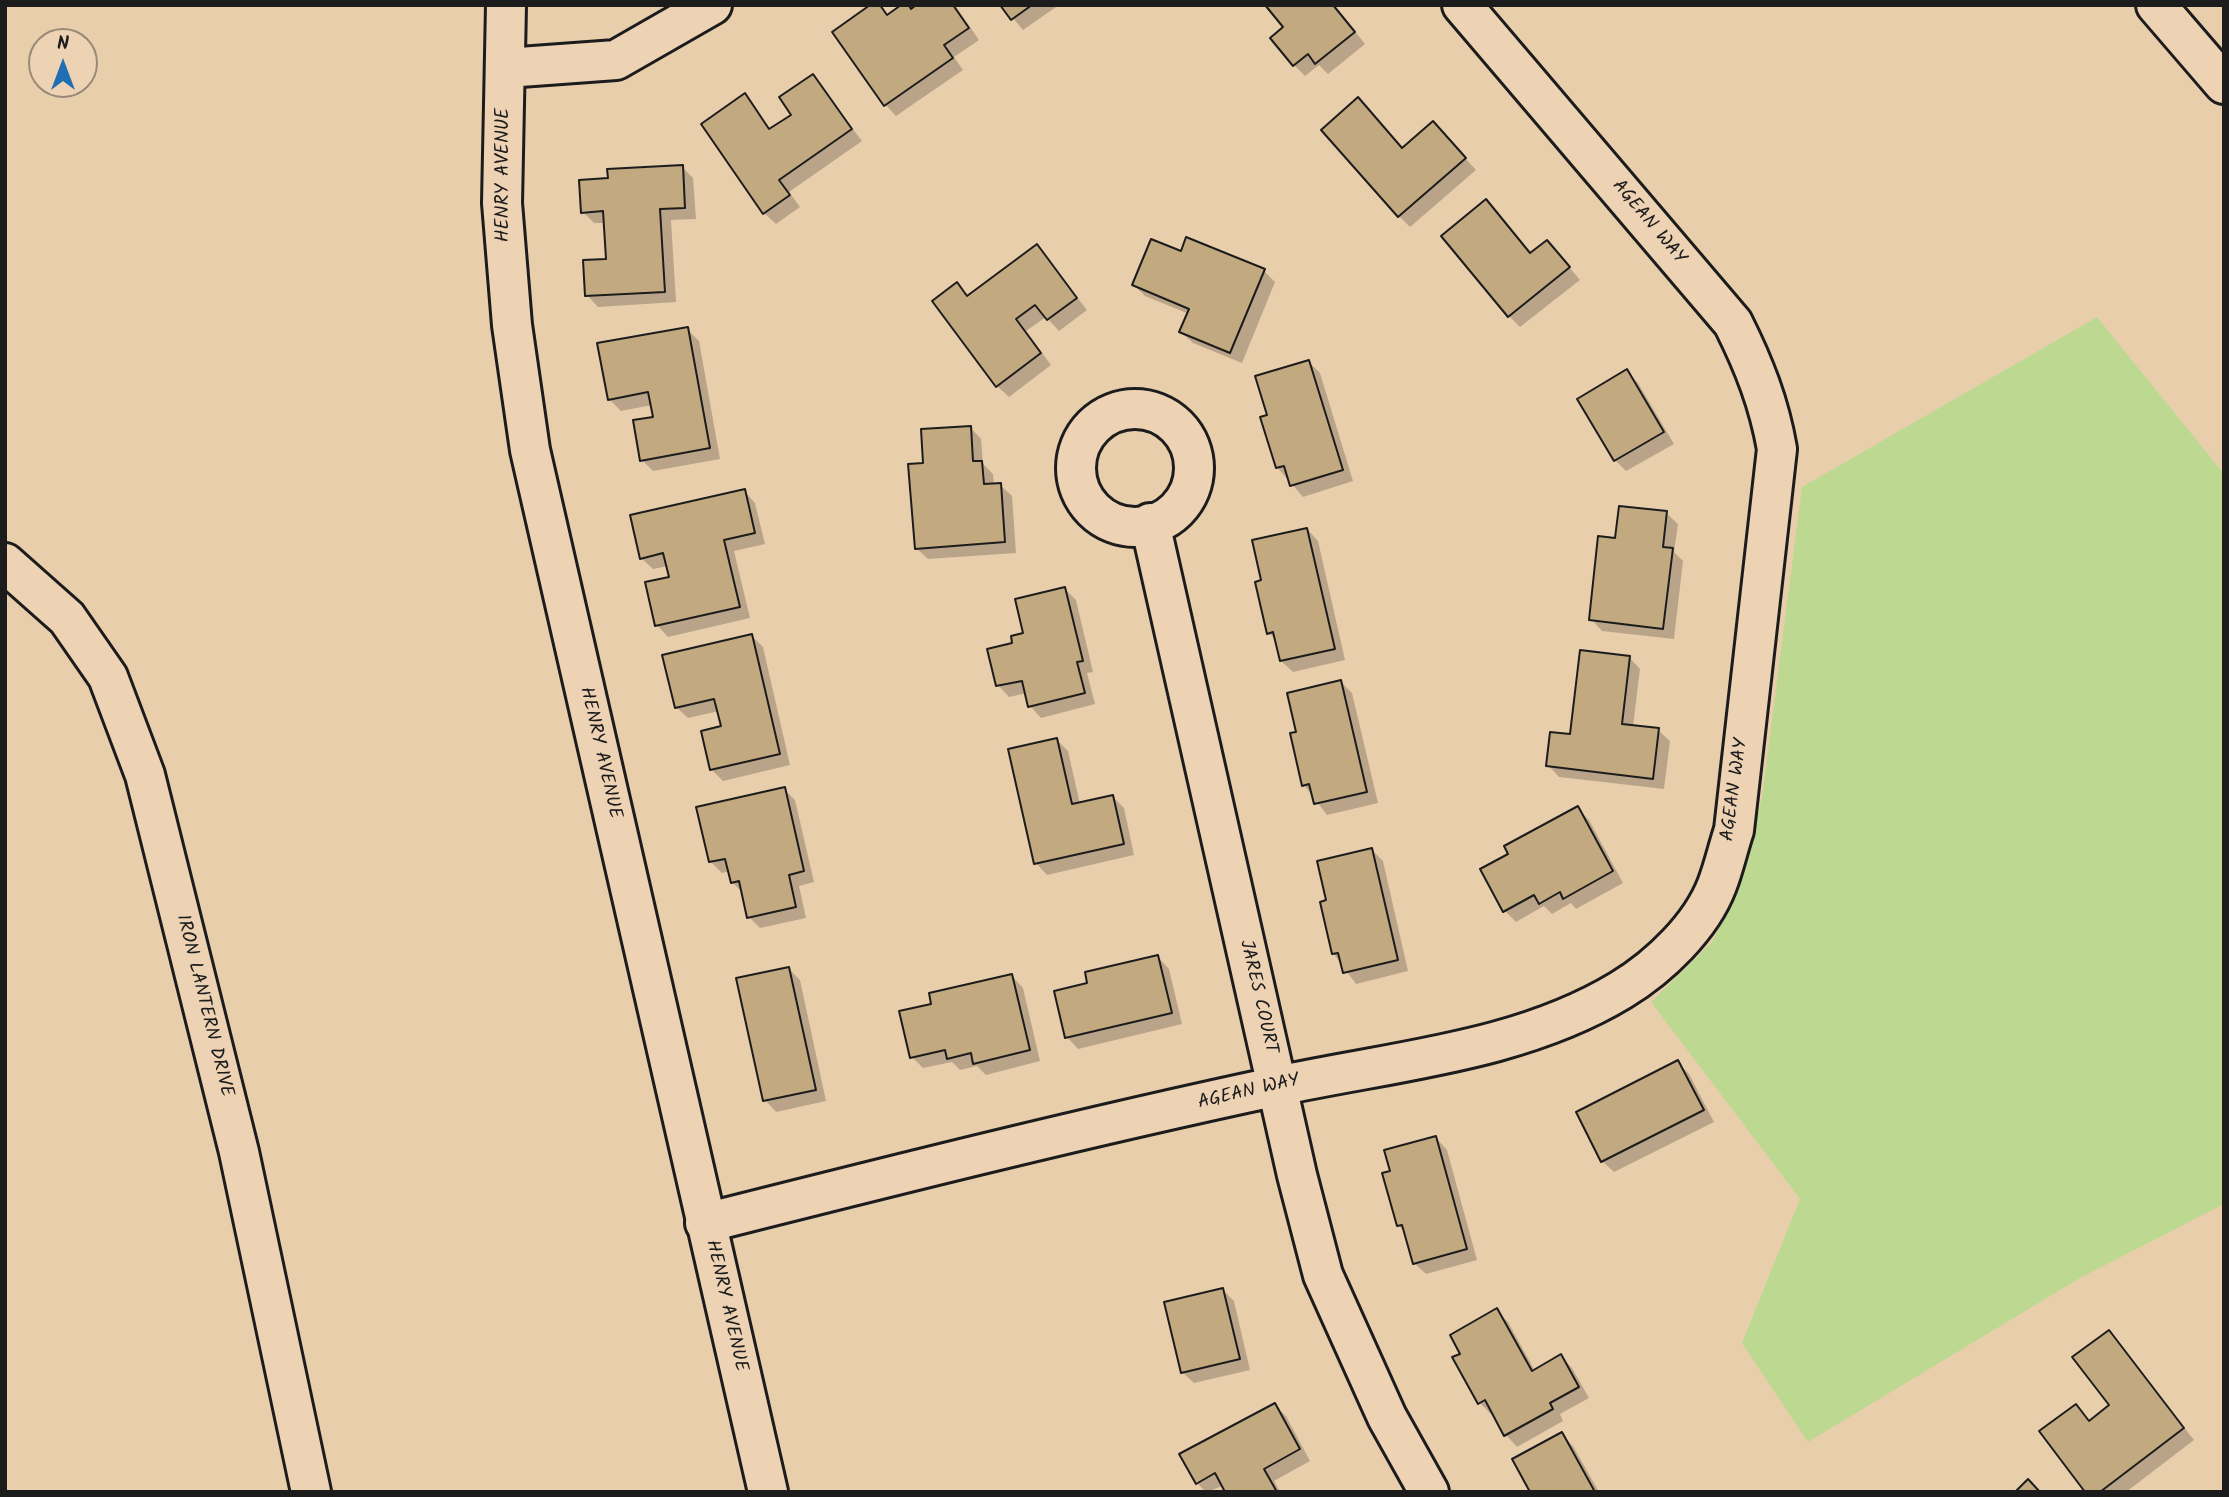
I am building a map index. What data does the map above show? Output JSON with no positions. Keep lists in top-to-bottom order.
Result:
{
  "streets": {
    "street": [
      "HENRY AVENUE",
      "AGEAN WAY",
      "JARES COURT",
      "IRON LANTERN DRIVE"
    ]
  },
  "crossings": [
    ["HENRY AVENUE", "AGEAN WAY"],
    ["AGEAN WAY", "JARES COURT"]
  ],
  "north": "top"
}
